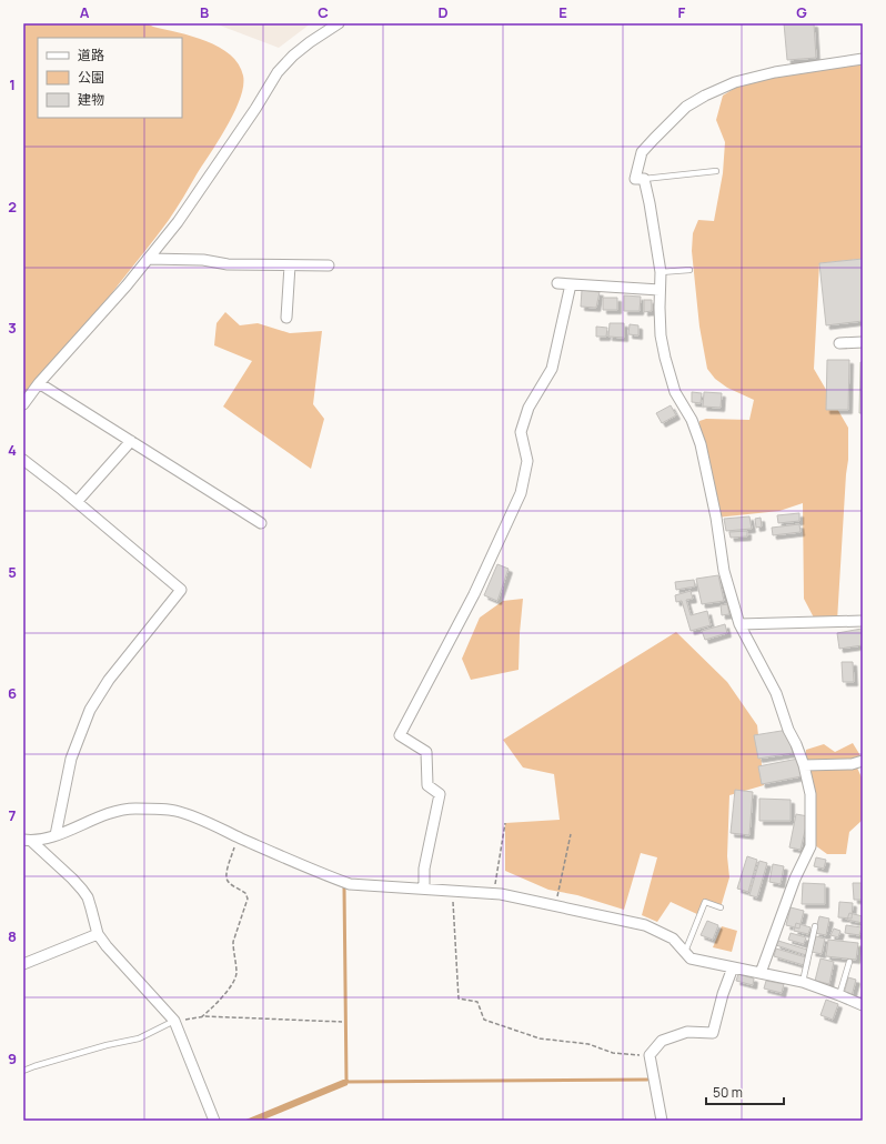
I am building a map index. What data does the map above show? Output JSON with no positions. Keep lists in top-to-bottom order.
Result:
{
  "legend": ["道路", "公園", "建物"],
  "scale_bar": "50 m",
  "grid": {
    "columns": [
      "A",
      "B",
      "C",
      "D",
      "E",
      "F",
      "G"
    ],
    "rows": [
      "1",
      "2",
      "3",
      "4",
      "5",
      "6",
      "7",
      "8",
      "9"
    ]
  }
}
